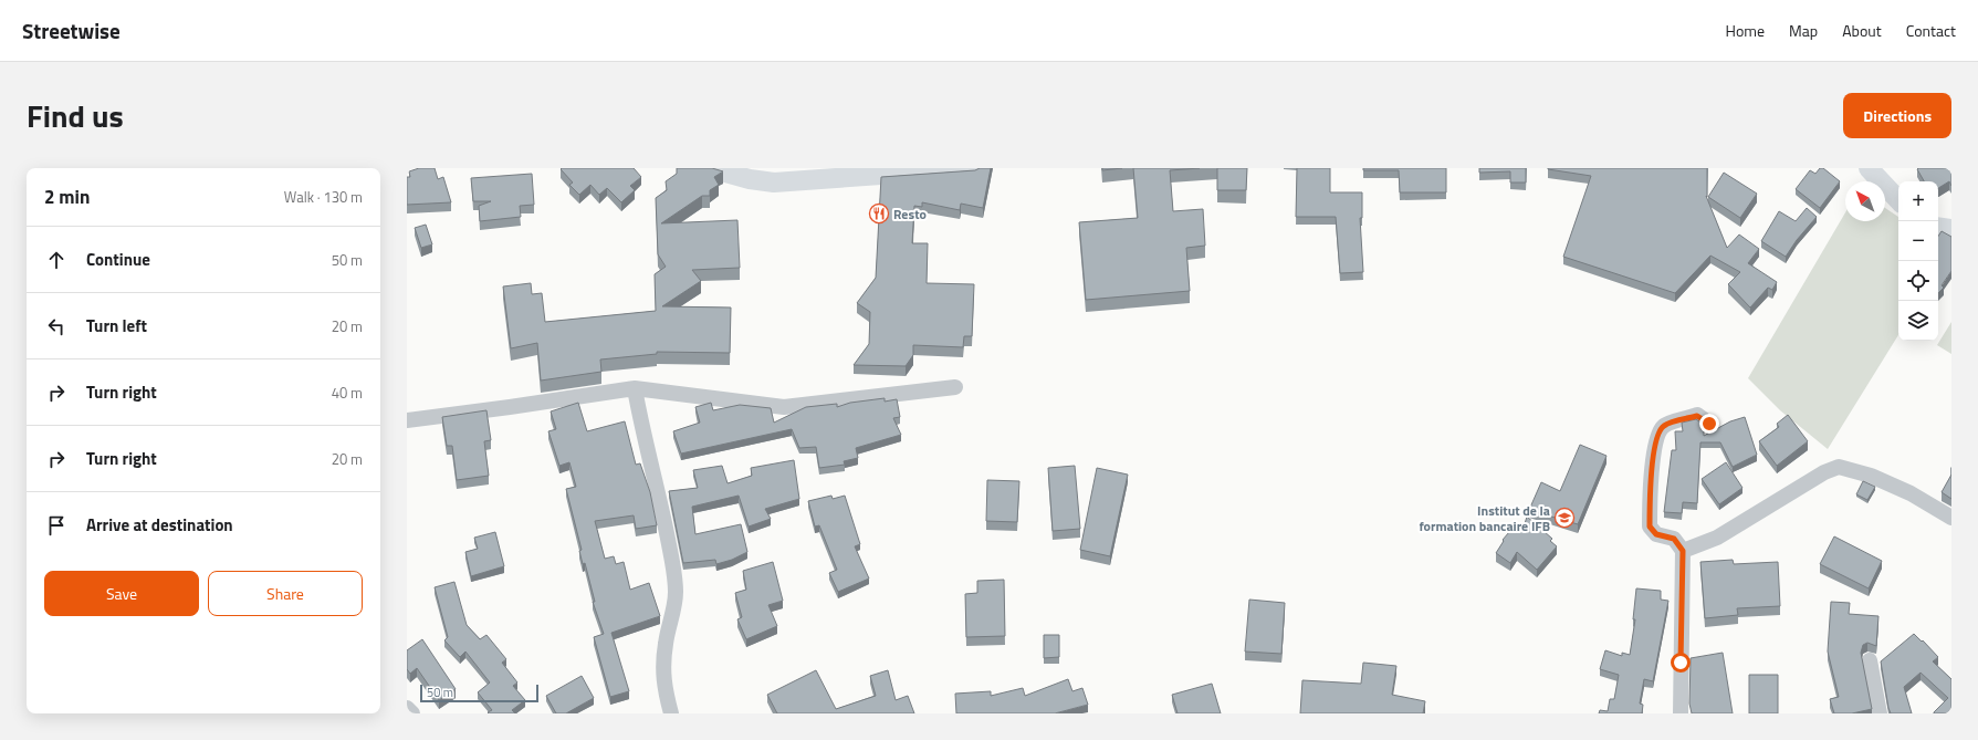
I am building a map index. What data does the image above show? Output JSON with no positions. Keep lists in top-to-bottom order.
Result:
{
  "places": {
    "restaurant": ["Resto"],
    "school or university": ["Institut de la formation bancaire IFB"]
  },
  "scale_bar": "50 m",
  "north": "top left",
  "page": {
    "header": "Streetwise",
    "nav": [
      "Home",
      "Map",
      "About",
      "Contact"
    ],
    "title": "Find us",
    "buttons": [
      "Directions",
      ["Save", "Share"]
    ],
    "heading": ["2 min", "Walk · 130 m"],
    "map_buttons": ["+", "−"],
    "list": [
      ["Continue", "50 m"],
      ["Turn left", "20 m"],
      ["Turn right", "40 m"],
      ["Turn right", "20 m"],
      "Arrive at destination"
    ],
    "scale": "50 m"
  }
}
